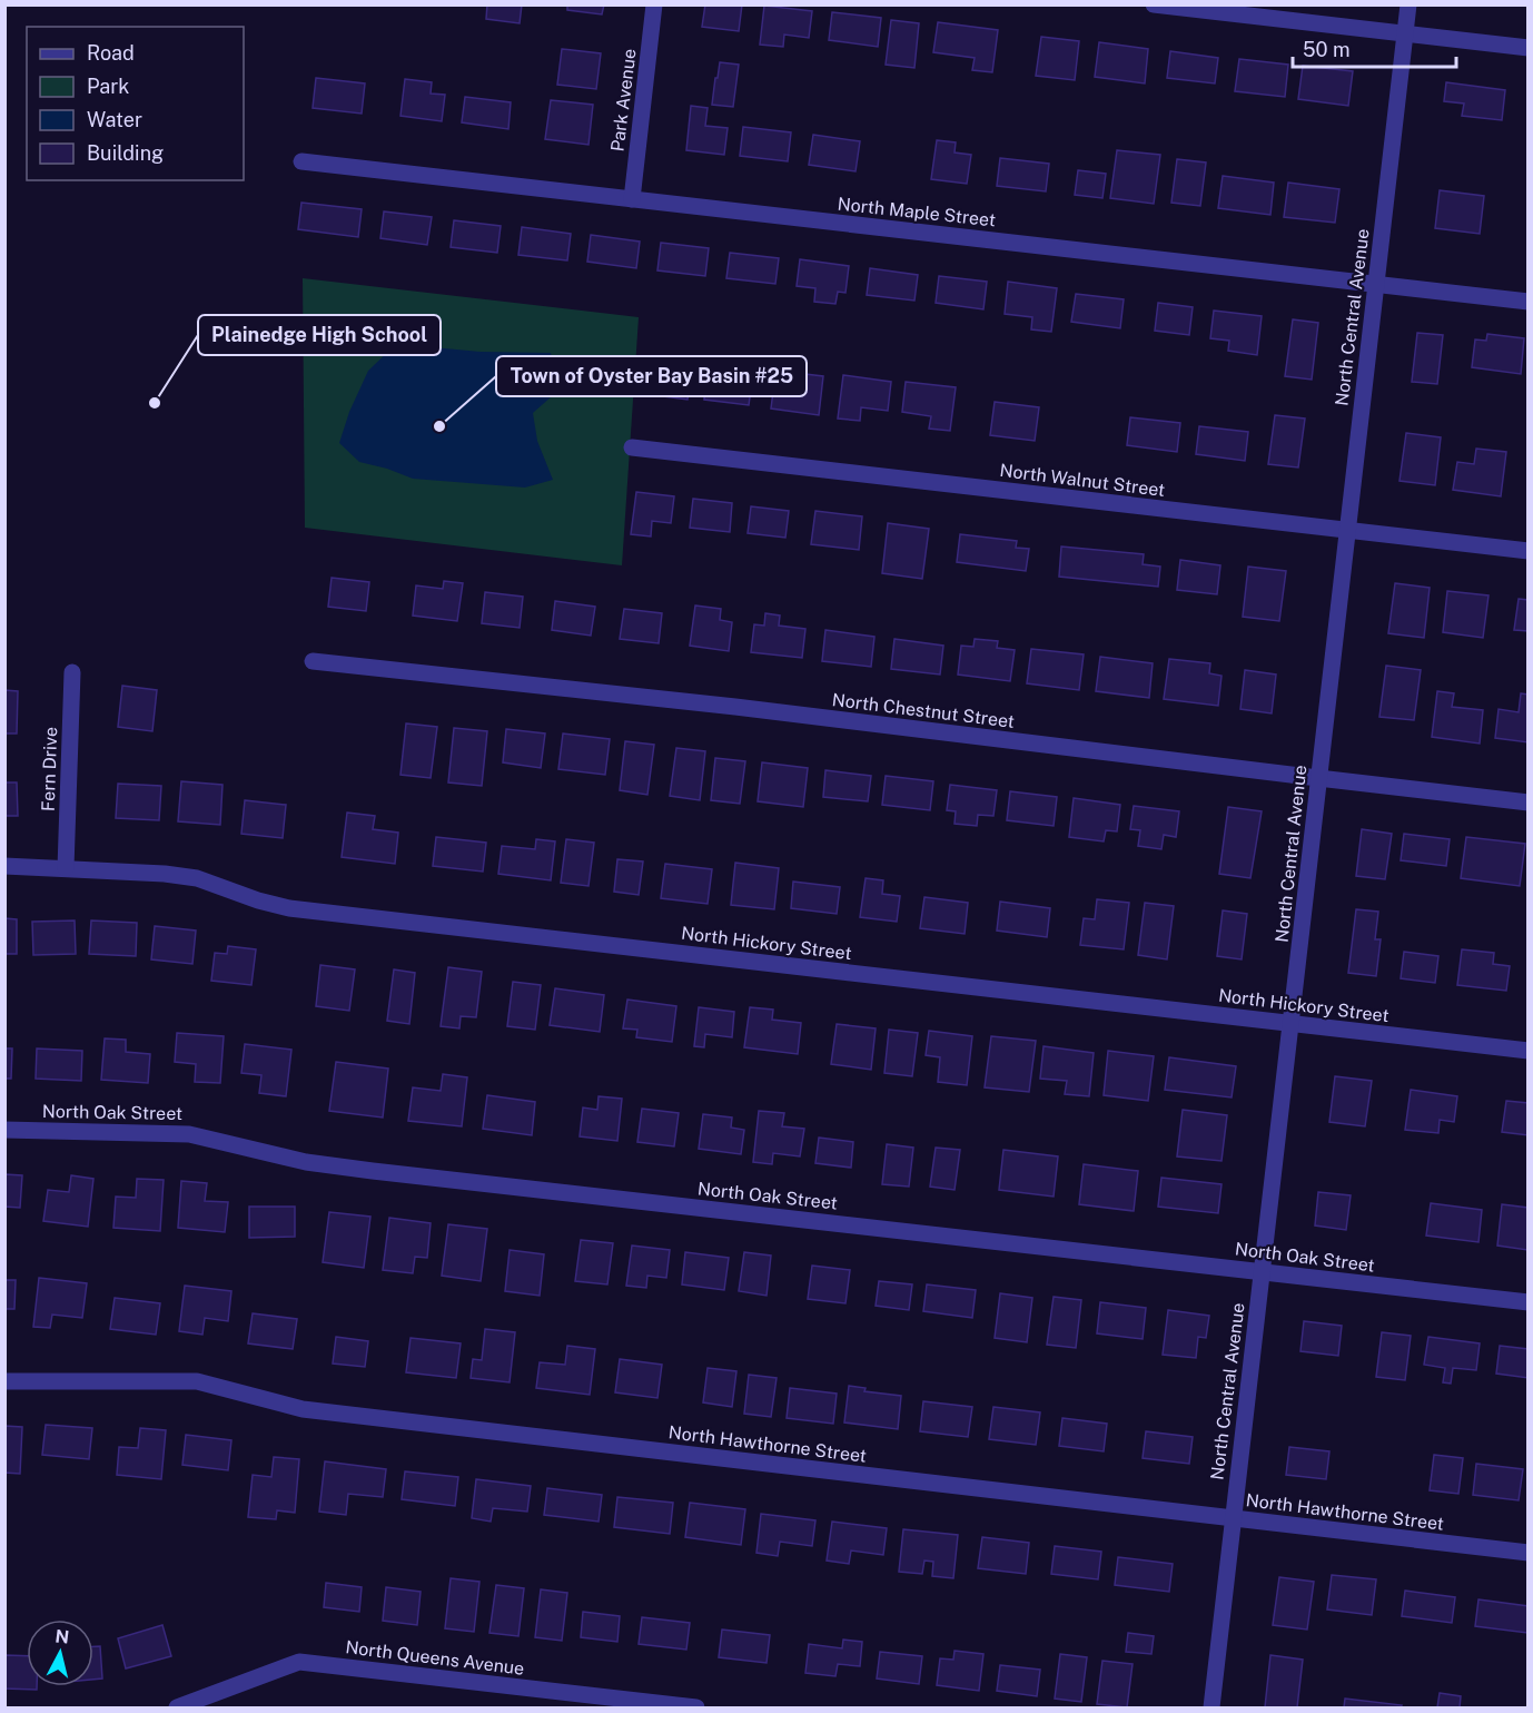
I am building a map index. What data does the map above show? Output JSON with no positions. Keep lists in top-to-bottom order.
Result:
{
  "streets": {
    "street": [
      "Park Avenue",
      "North Maple Street",
      "North Central Avenue",
      "North Walnut Street",
      "North Chestnut Street",
      "Fern Drive",
      "North Hickory Street",
      "North Oak Street",
      "North Hawthorne Street",
      "North Queens Avenue"
    ]
  },
  "crossings": [
    ["Park Avenue", "North Maple Street"],
    ["North Maple Street", "North Central Avenue"],
    ["North Central Avenue", "North Walnut Street"],
    ["North Central Avenue", "North Chestnut Street"],
    ["North Central Avenue", "North Hickory Street"],
    ["North Central Avenue", "North Oak Street"],
    ["North Central Avenue", "North Hawthorne Street"],
    ["Fern Drive", "North Hickory Street"]
  ],
  "places": ["Plainedge High School", "Town of Oyster Bay Basin #25"],
  "legend": [
    "Road",
    "Park",
    "Water",
    "Building"
  ],
  "scale_bar": "50 m",
  "north": "top"
}
